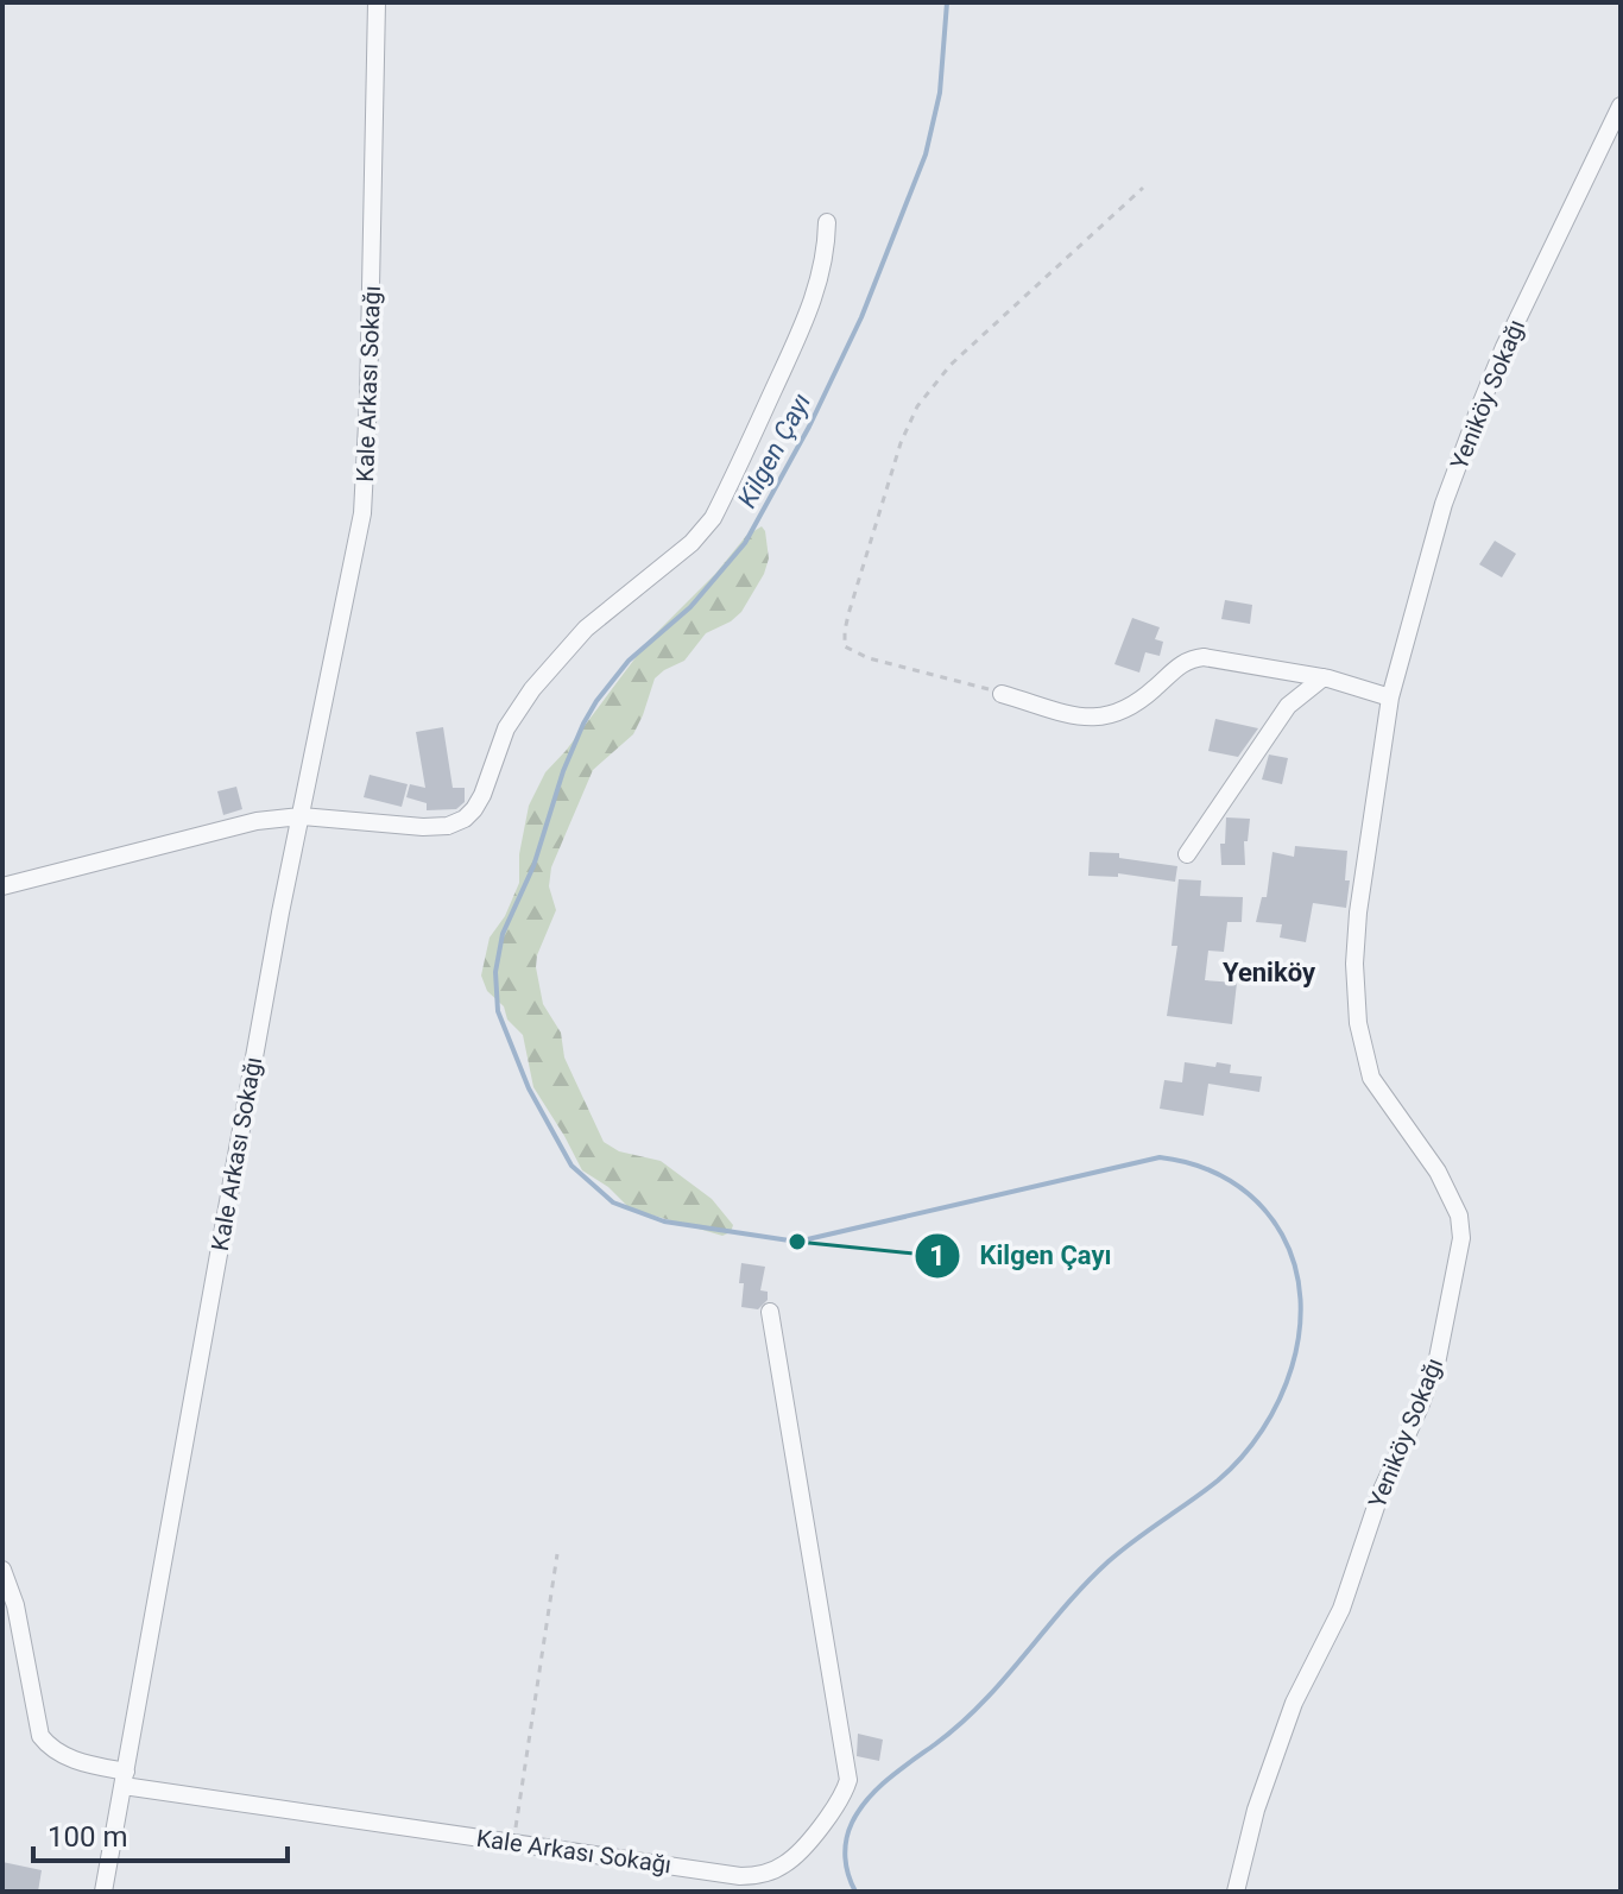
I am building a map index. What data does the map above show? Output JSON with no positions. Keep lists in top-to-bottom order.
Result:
{
  "streets": {
    "street": ["Kale Arkası Sokağı", "Yeniköy Sokağı"]
  },
  "districts": ["Yeniköy"],
  "water": ["Kilgen Çayı"],
  "places": ["Kilgen Çayı"],
  "scale_bar": "100 m"
}
